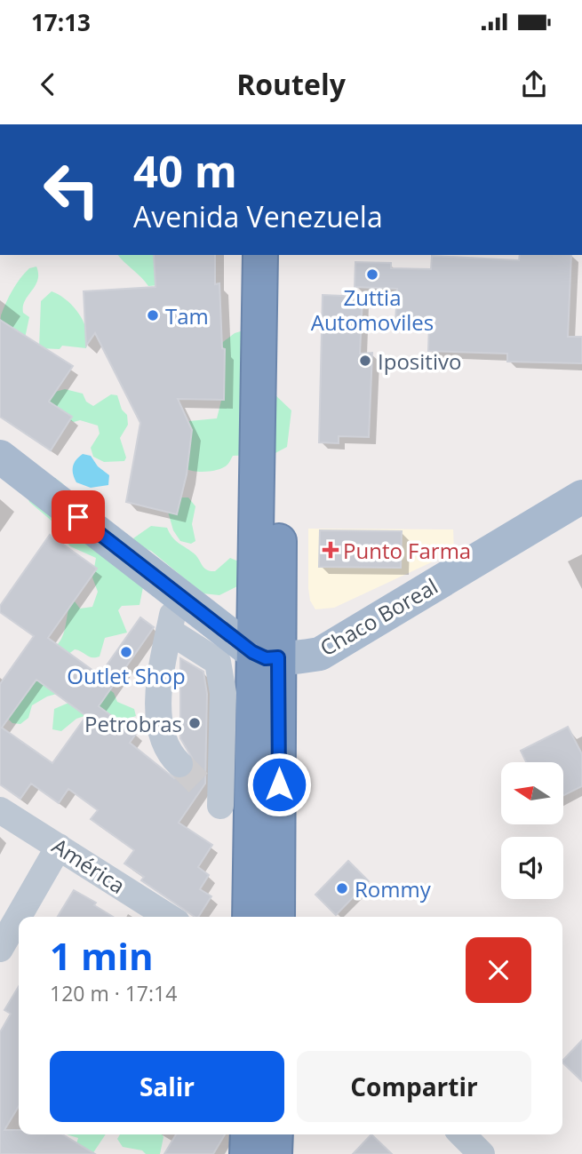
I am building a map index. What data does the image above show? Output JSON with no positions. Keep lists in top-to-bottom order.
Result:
{
  "streets": {
    "main road": ["Chaco Boreal"],
    "street": ["América"]
  },
  "places": {
    "other": [
      "Zuttia Automoviles",
      "Tam",
      "Ipositivo",
      "Outlet Shop",
      "Petrobras",
      "Rommy"
    ],
    "health": ["Punto Farma"]
  },
  "north": "left",
  "page": {
    "status": "17:13",
    "header": "Routely",
    "turn": ["40 m", "Avenida Venezuela"],
    "heading": ["1 min", "120 m · 17:14"],
    "buttons": ["Salir", "Compartir"]
  }
}
